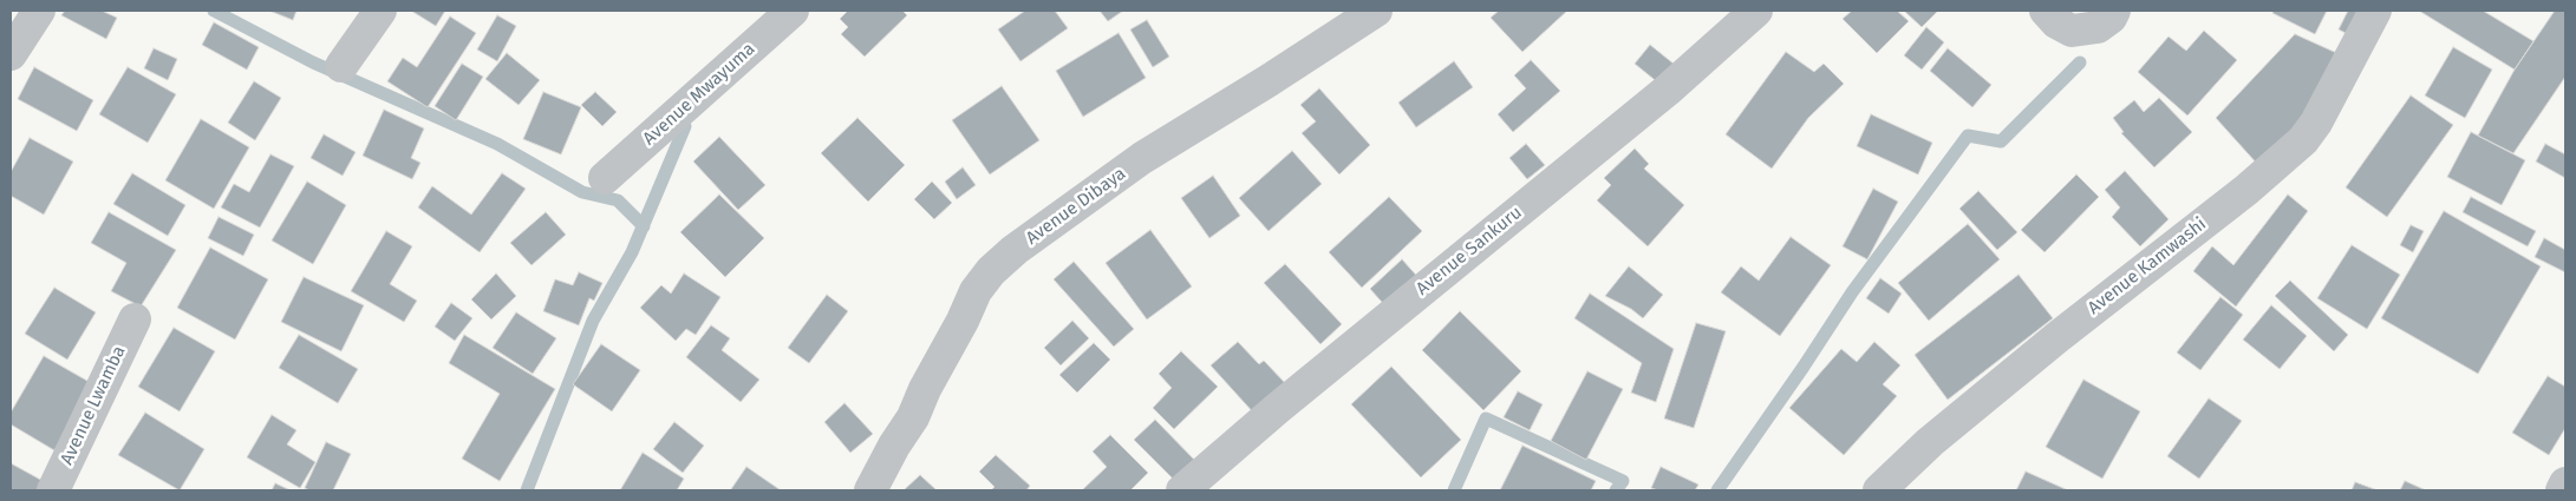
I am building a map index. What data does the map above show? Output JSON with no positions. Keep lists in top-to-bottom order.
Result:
{
  "streets": {
    "street": [
      "Avenue Mwayuma",
      "Avenue Dibaya",
      "Avenue Sankuru",
      "Avenue Kamwashi",
      "Avenue Lwamba"
    ]
  }
}
